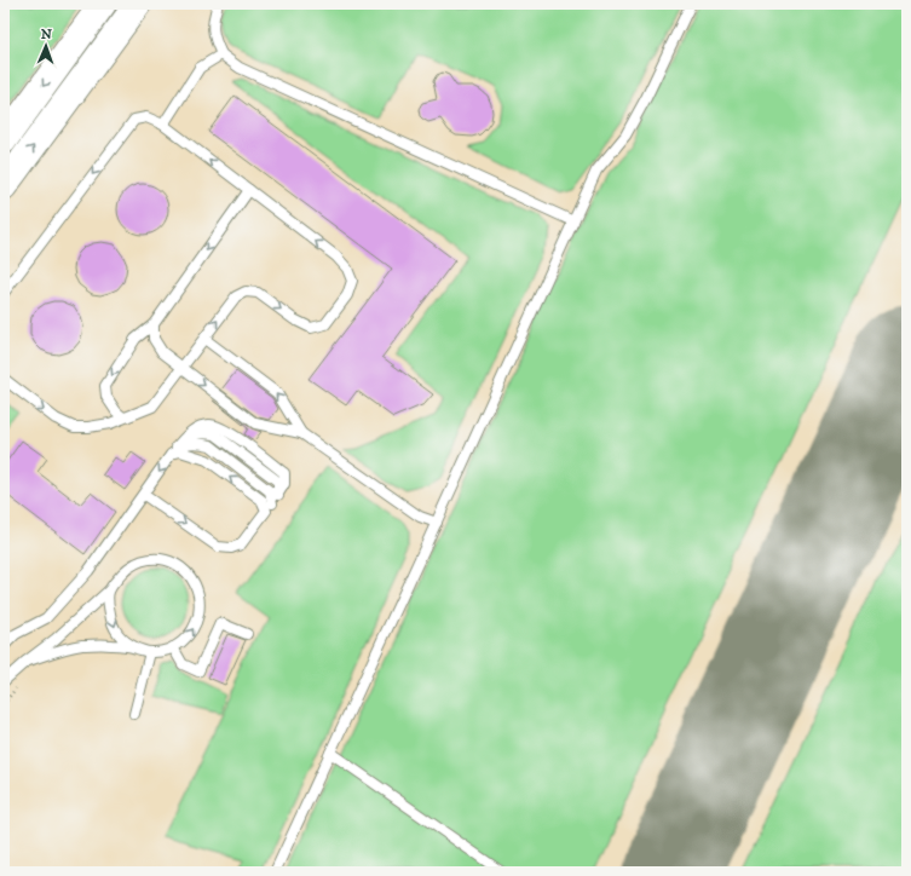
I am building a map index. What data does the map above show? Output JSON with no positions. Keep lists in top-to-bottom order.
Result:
{
  "north": "top"
}
